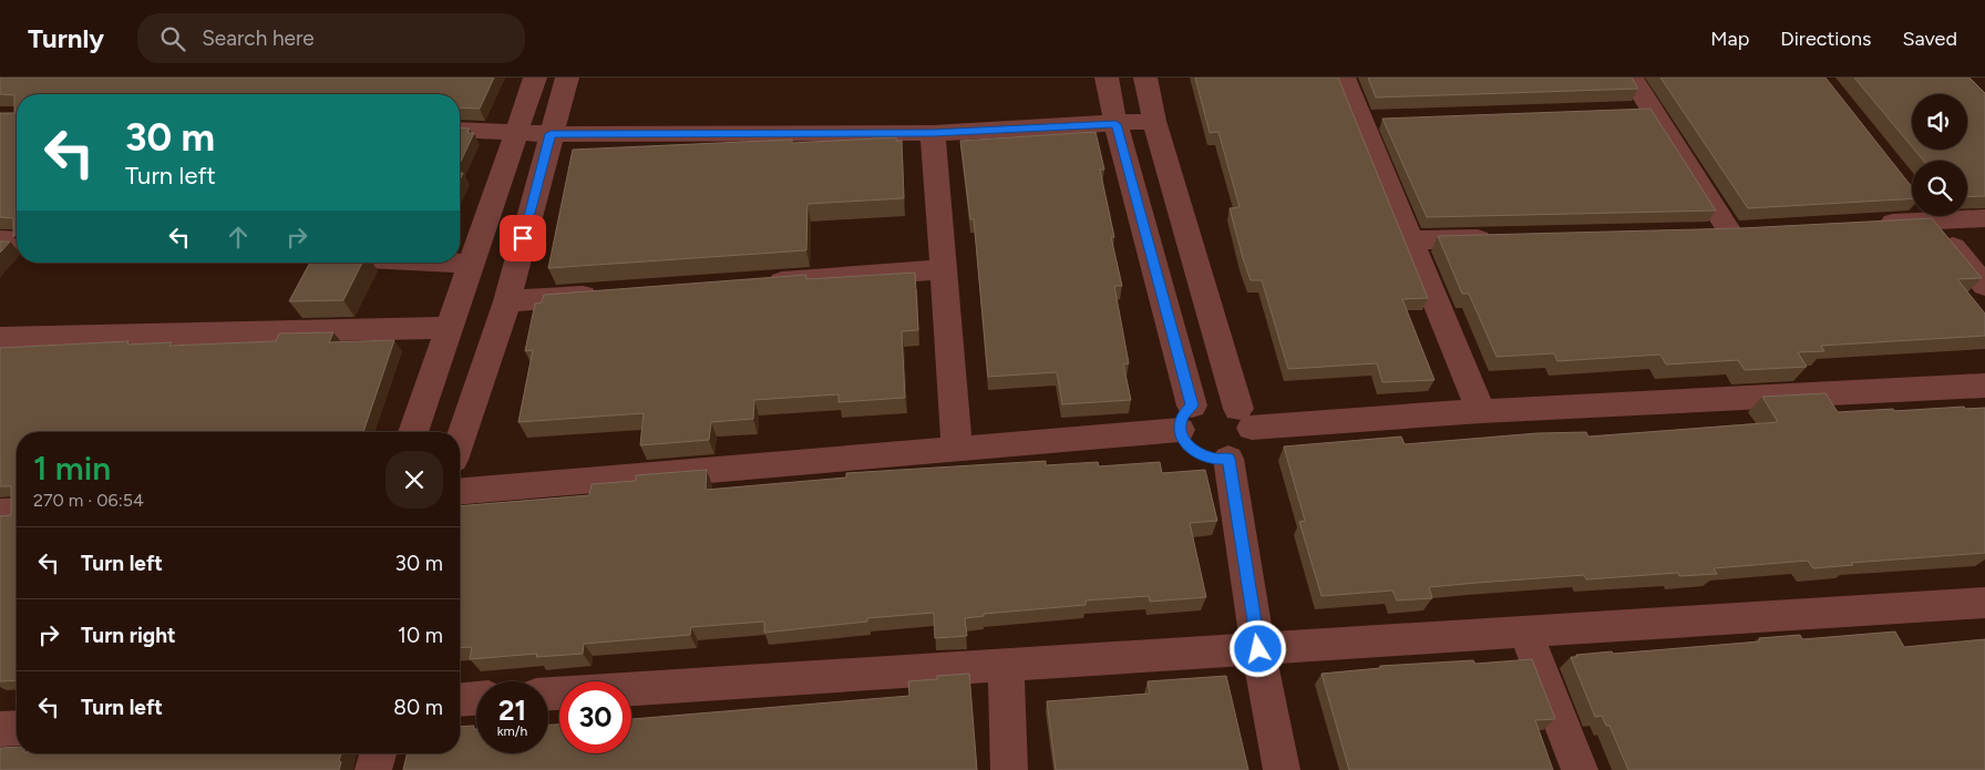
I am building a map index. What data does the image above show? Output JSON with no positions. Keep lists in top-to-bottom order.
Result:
{
  "page": {
    "header": "Turnly",
    "search": "Search here",
    "nav": ["Map", "Directions", "Saved"],
    "turn": ["30 m", "Turn left"],
    "heading": ["1 min", "270 m · 06:54"],
    "list": [
      {
        "name": "Turn left",
        "value": "30 m"
      },
      {
        "name": "Turn right",
        "value": "10 m"
      },
      {
        "name": "Turn left",
        "value": "80 m"
      }
    ],
    "speed": "21 km/h",
    "limit": "30"
  }
}
